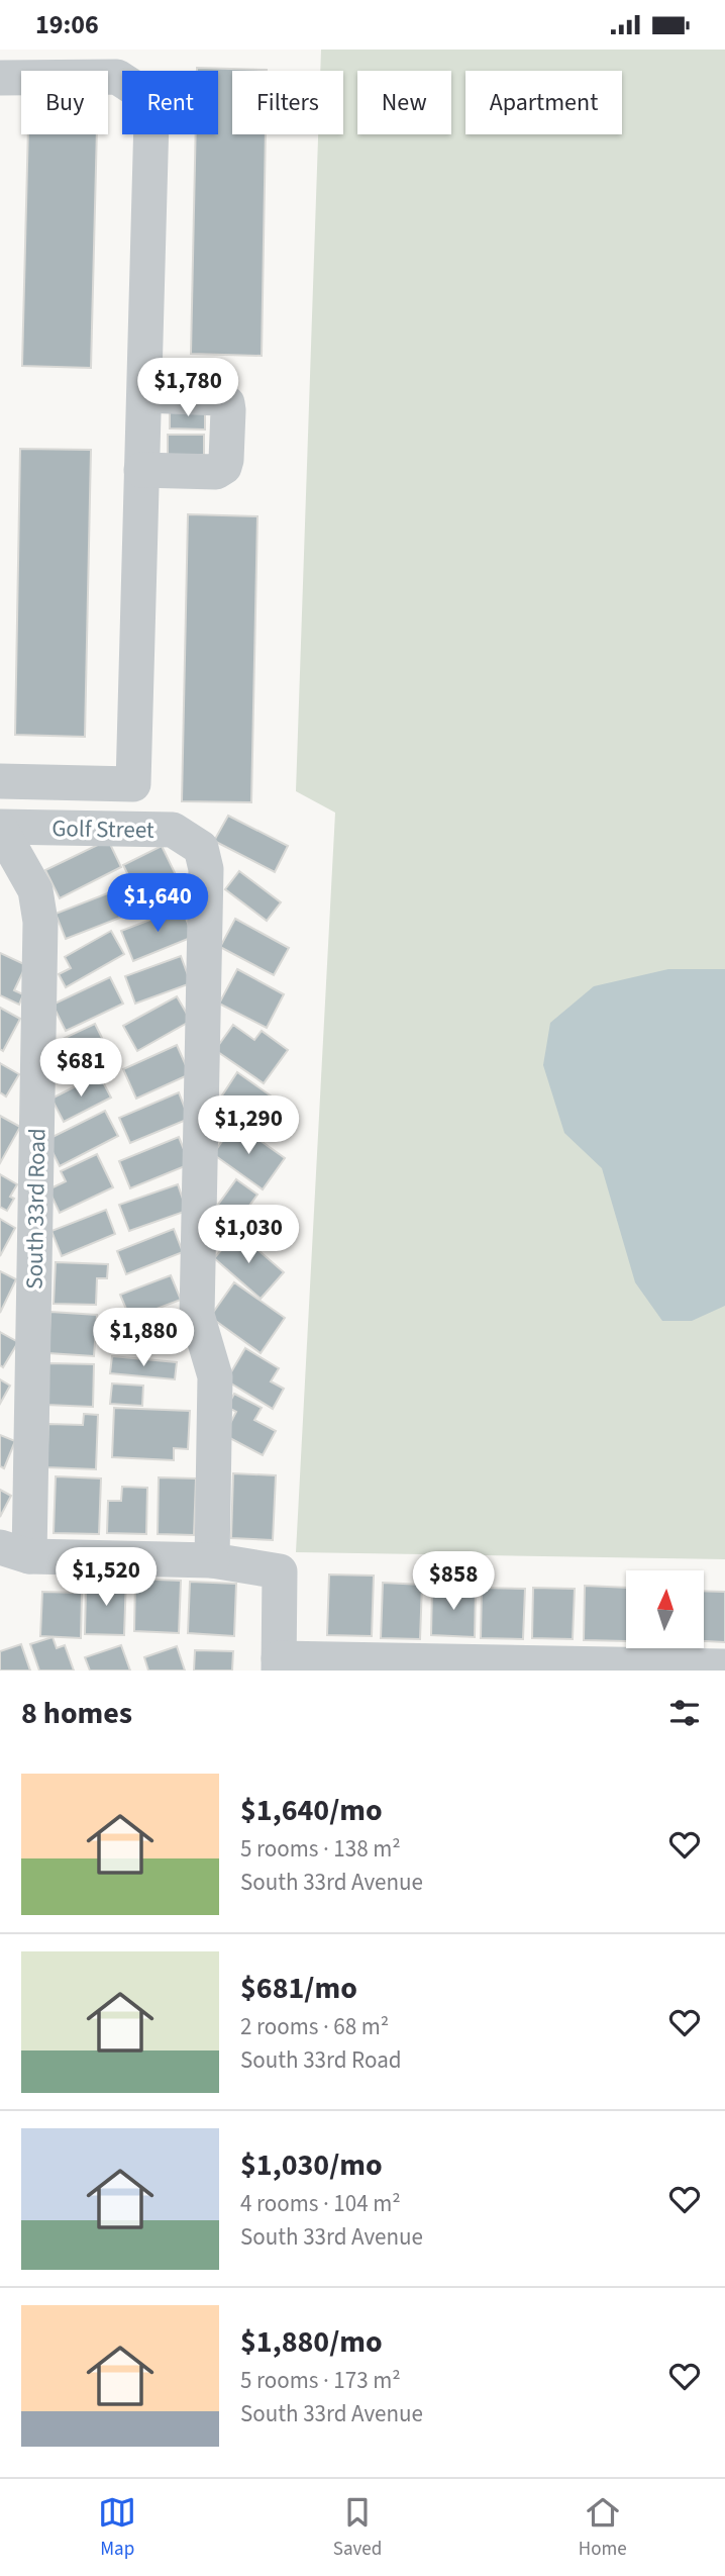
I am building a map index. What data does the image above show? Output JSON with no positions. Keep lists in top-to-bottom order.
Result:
{
  "streets": {
    "street": ["Golf Street", "South 33rd Road"]
  },
  "crossings": [
    ["Golf Street", "South 33rd Road"]
  ],
  "north": "top",
  "page": {
    "status": "19:06",
    "chip": [
      "Buy",
      "Rent",
      "Filters",
      "New",
      "Apartment"
    ],
    "price": [
      "$1,780",
      "$1,640",
      "$681",
      "$1,290",
      "$1,030",
      "$1,880",
      "$1,520",
      "$858"
    ],
    "heading": "8 homes",
    "list": [
      {
        "name": "$1,640/mo",
        "note": "5 rooms · 138 m² · South 33rd Avenue"
      },
      {
        "name": "$681/mo",
        "note": "2 rooms · 68 m² · South 33rd Road"
      },
      {
        "name": "$1,030/mo",
        "note": "4 rooms · 104 m² · South 33rd Avenue"
      },
      {
        "name": "$1,880/mo",
        "note": "5 rooms · 173 m² · South 33rd Avenue"
      }
    ],
    "tabs": ["Map", "Saved", "Home"]
  }
}
